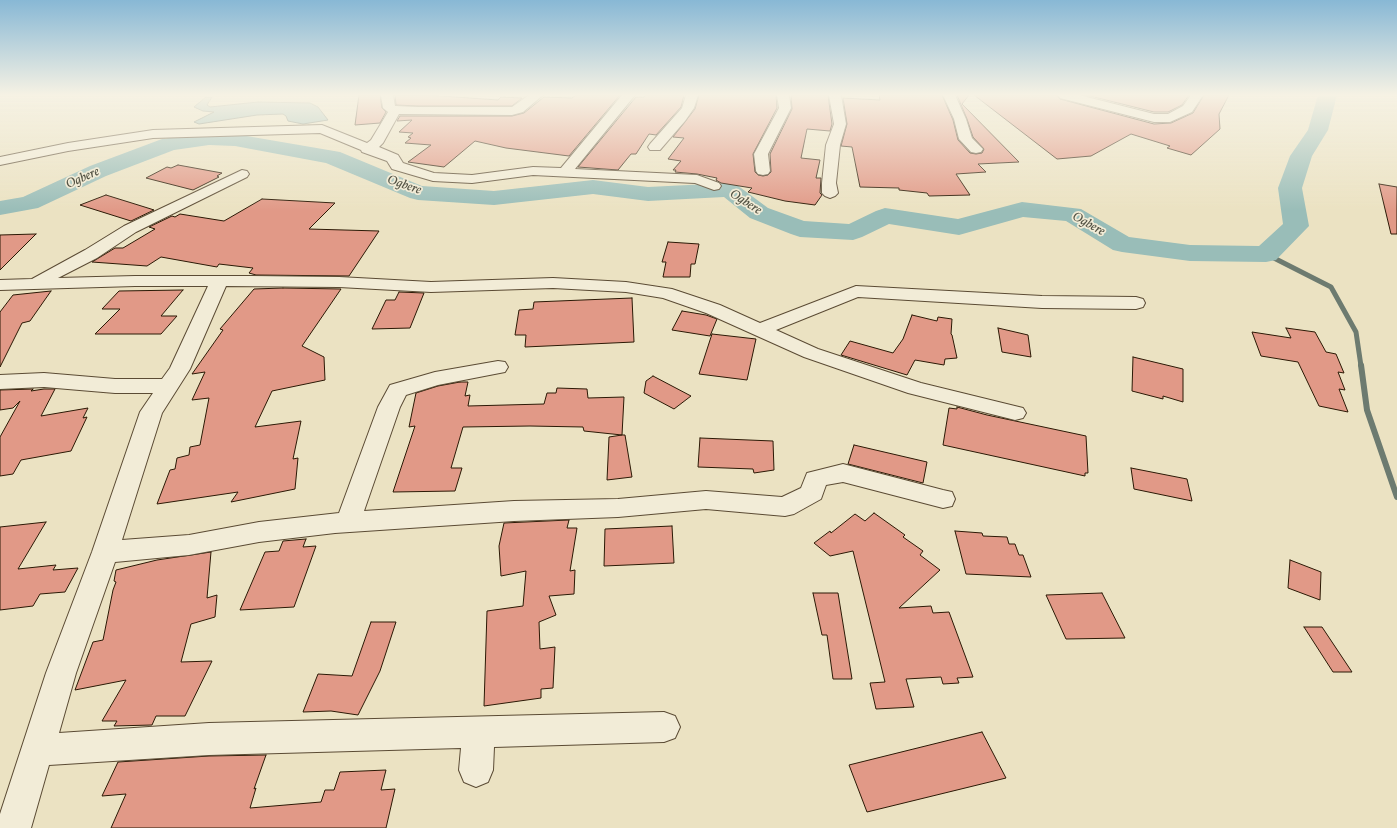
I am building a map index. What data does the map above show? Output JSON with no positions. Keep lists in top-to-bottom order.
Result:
{
  "water": ["Ogbere"]
}
